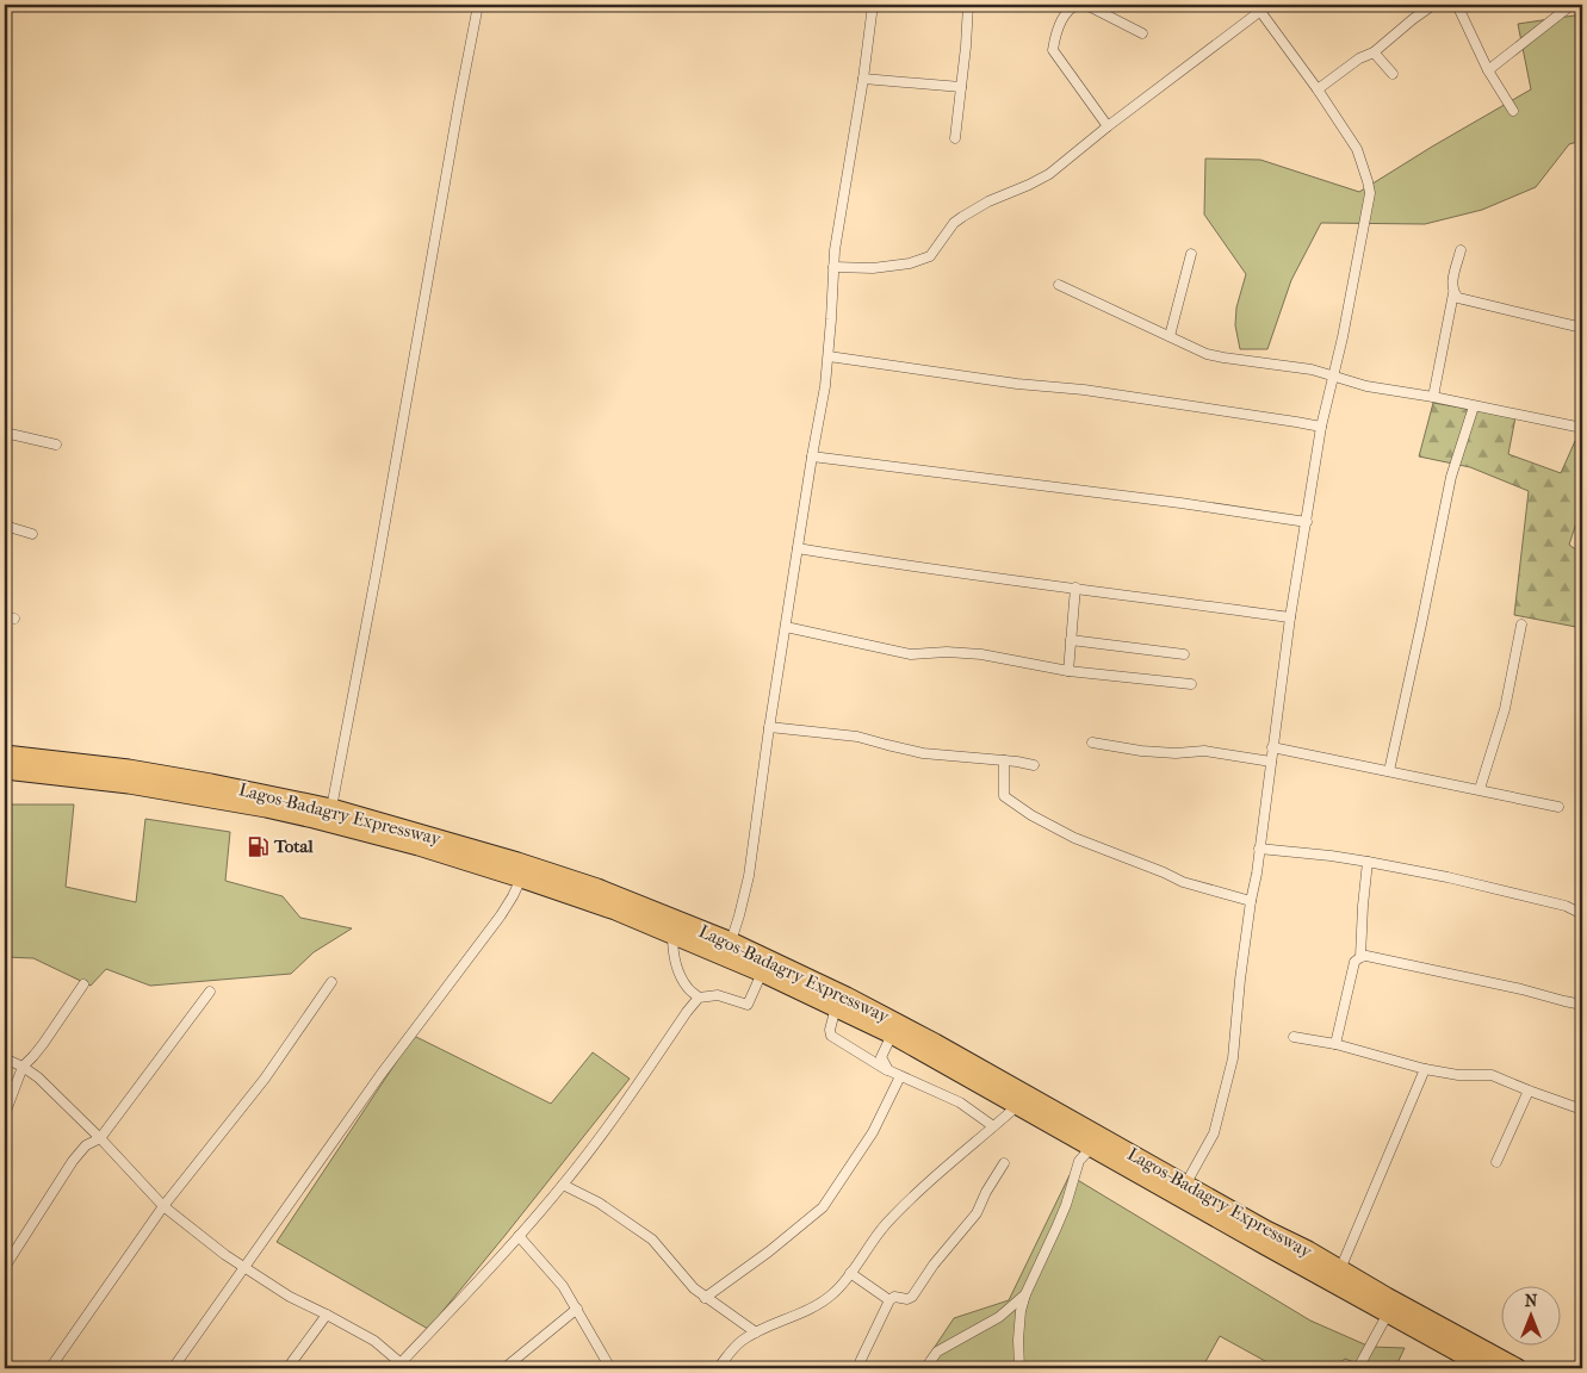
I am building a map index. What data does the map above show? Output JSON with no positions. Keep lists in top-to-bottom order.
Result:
{
  "streets": {
    "highway": ["Lagos-Badagry Expressway"]
  },
  "places": {
    "fuel station": ["Total"]
  },
  "north": "top"
}
